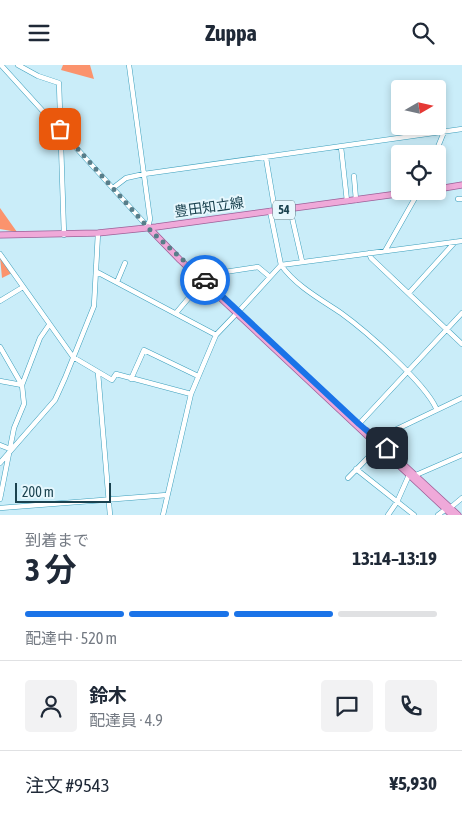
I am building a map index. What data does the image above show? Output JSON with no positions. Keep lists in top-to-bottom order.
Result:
{
  "streets": {
    "main road": ["豊田知立線", "54"]
  },
  "scale_bar": "200 m",
  "north": "right",
  "page": {
    "header": "Zuppa",
    "scale": "200 m",
    "heading": ["3 分", "到着まで", "13:14–13:19"],
    "panel": [
      "鈴木",
      "配達員 · 4.9",
      "注文 #9543",
      "¥5,930"
    ],
    "bar": "配達中 · 520 m"
  }
}
